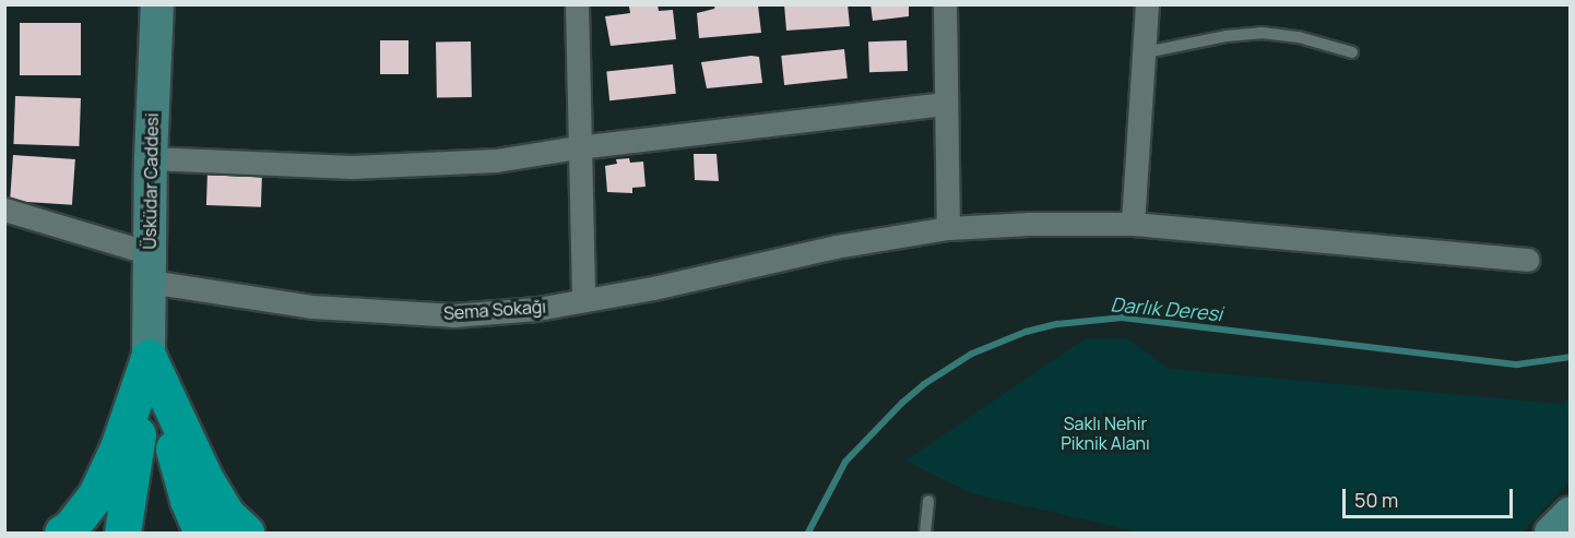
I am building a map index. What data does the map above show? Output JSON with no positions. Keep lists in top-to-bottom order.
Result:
{
  "streets": {
    "highway": ["Üsküdar Caddesi"],
    "street": ["Sema Sokağı"]
  },
  "crossings": [
    ["Üsküdar Caddesi", "Sema Sokağı"]
  ],
  "water": ["Darlık Deresi"],
  "parks": ["Saklı Nehir Piknik Alanı"],
  "scale_bar": "50 m"
}
